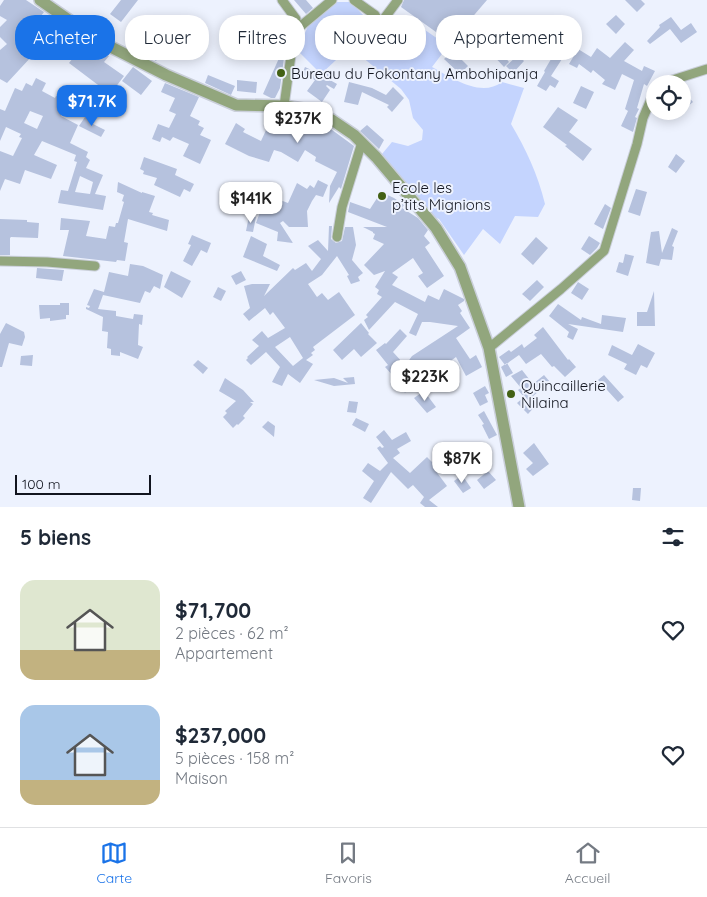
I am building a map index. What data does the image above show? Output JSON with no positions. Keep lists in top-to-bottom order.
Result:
{
  "places": ["Bureau du Fokontany Ambohipanja", "Ecole les p’tits Mignions", "Quincaillerie Nilaina"],
  "scale_bar": "100 m",
  "page": {
    "chip": [
      "Acheter",
      "Louer",
      "Filtres",
      "Nouveau",
      "Appartement"
    ],
    "price": [
      "$71.7K",
      "$237K",
      "$141K",
      "$223K",
      "$87K"
    ],
    "scale": "100 m",
    "heading": "5 biens",
    "list": [
      {
        "name": "$71,700",
        "note": "2 pièces · 62 m² · Appartement"
      },
      {
        "name": "$237,000",
        "note": "5 pièces · 158 m² · Maison"
      }
    ],
    "tabs": ["Carte", "Favoris", "Accueil"]
  }
}
